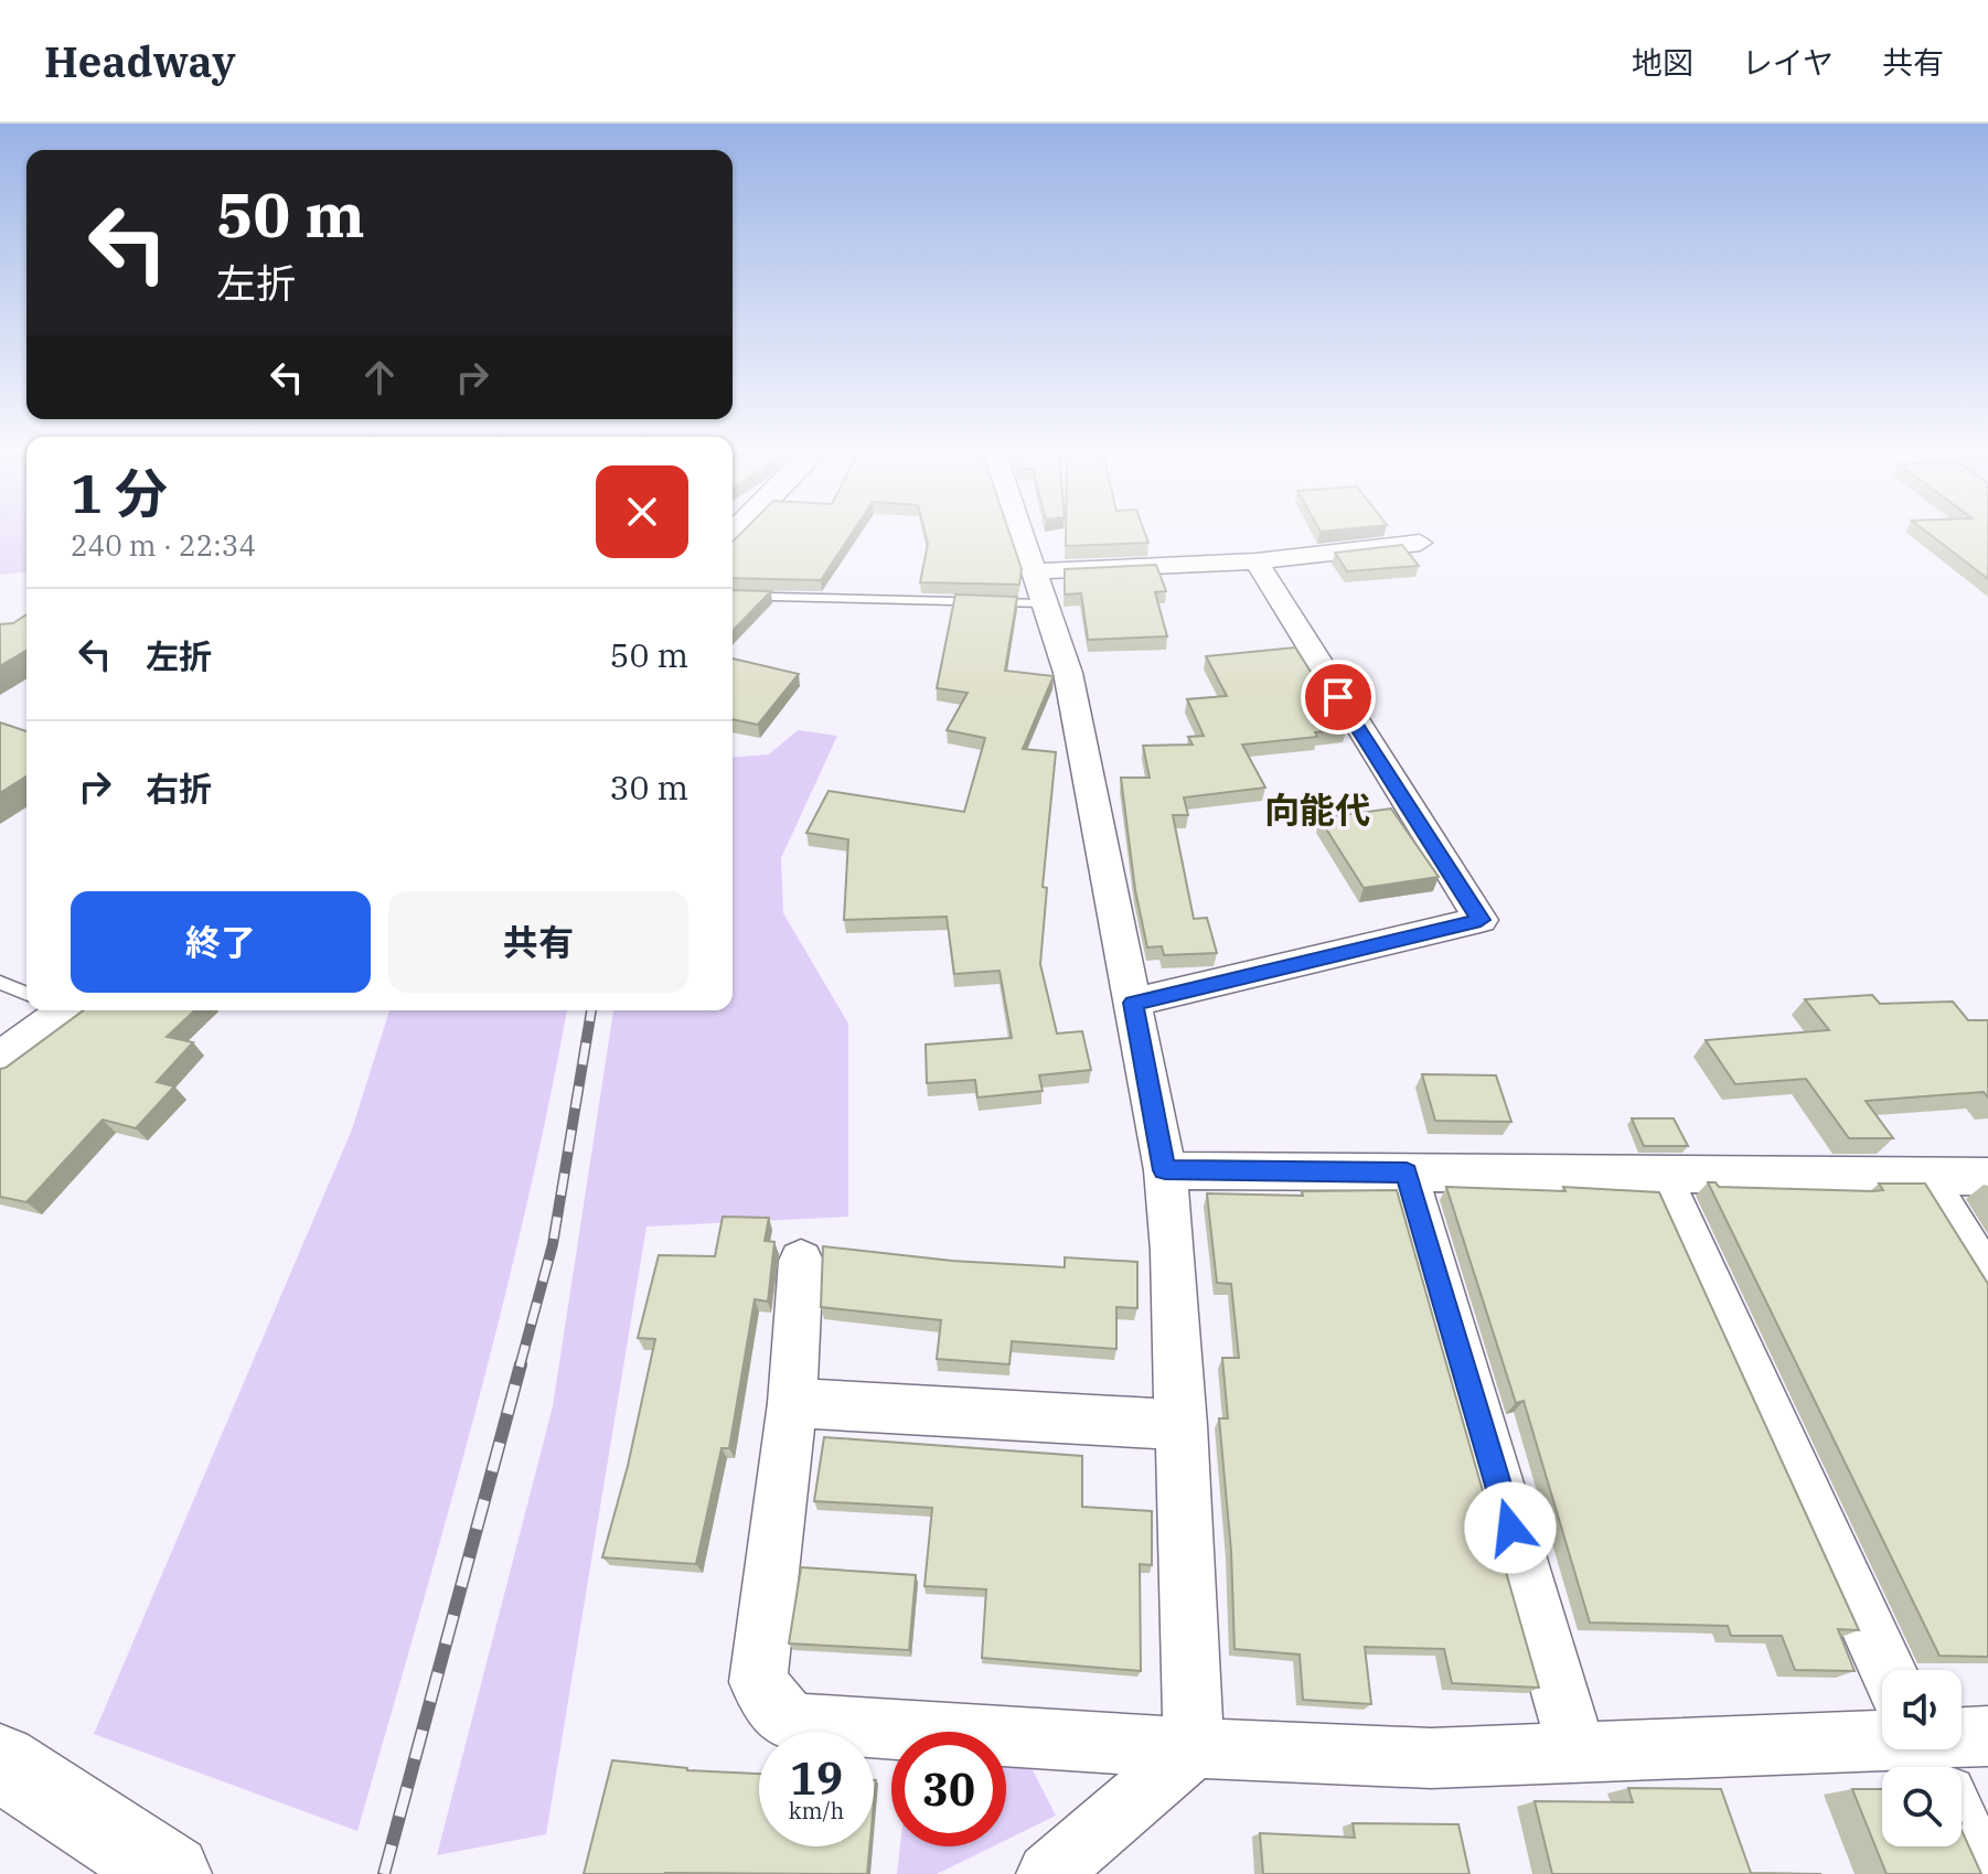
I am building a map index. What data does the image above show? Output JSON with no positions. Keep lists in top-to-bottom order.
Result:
{
  "districts": ["向能代"],
  "page": {
    "header": "Headway",
    "nav": ["地図", "レイヤ", "共有"],
    "turn": ["50 m", "左折"],
    "heading": ["1 分", "240 m · 22:34"],
    "list": [
      {
        "name": "左折",
        "value": "50 m"
      },
      {
        "name": "右折",
        "value": "30 m"
      }
    ],
    "buttons": ["終了", "共有"],
    "speed": "19 km/h",
    "limit": "30"
  }
}
